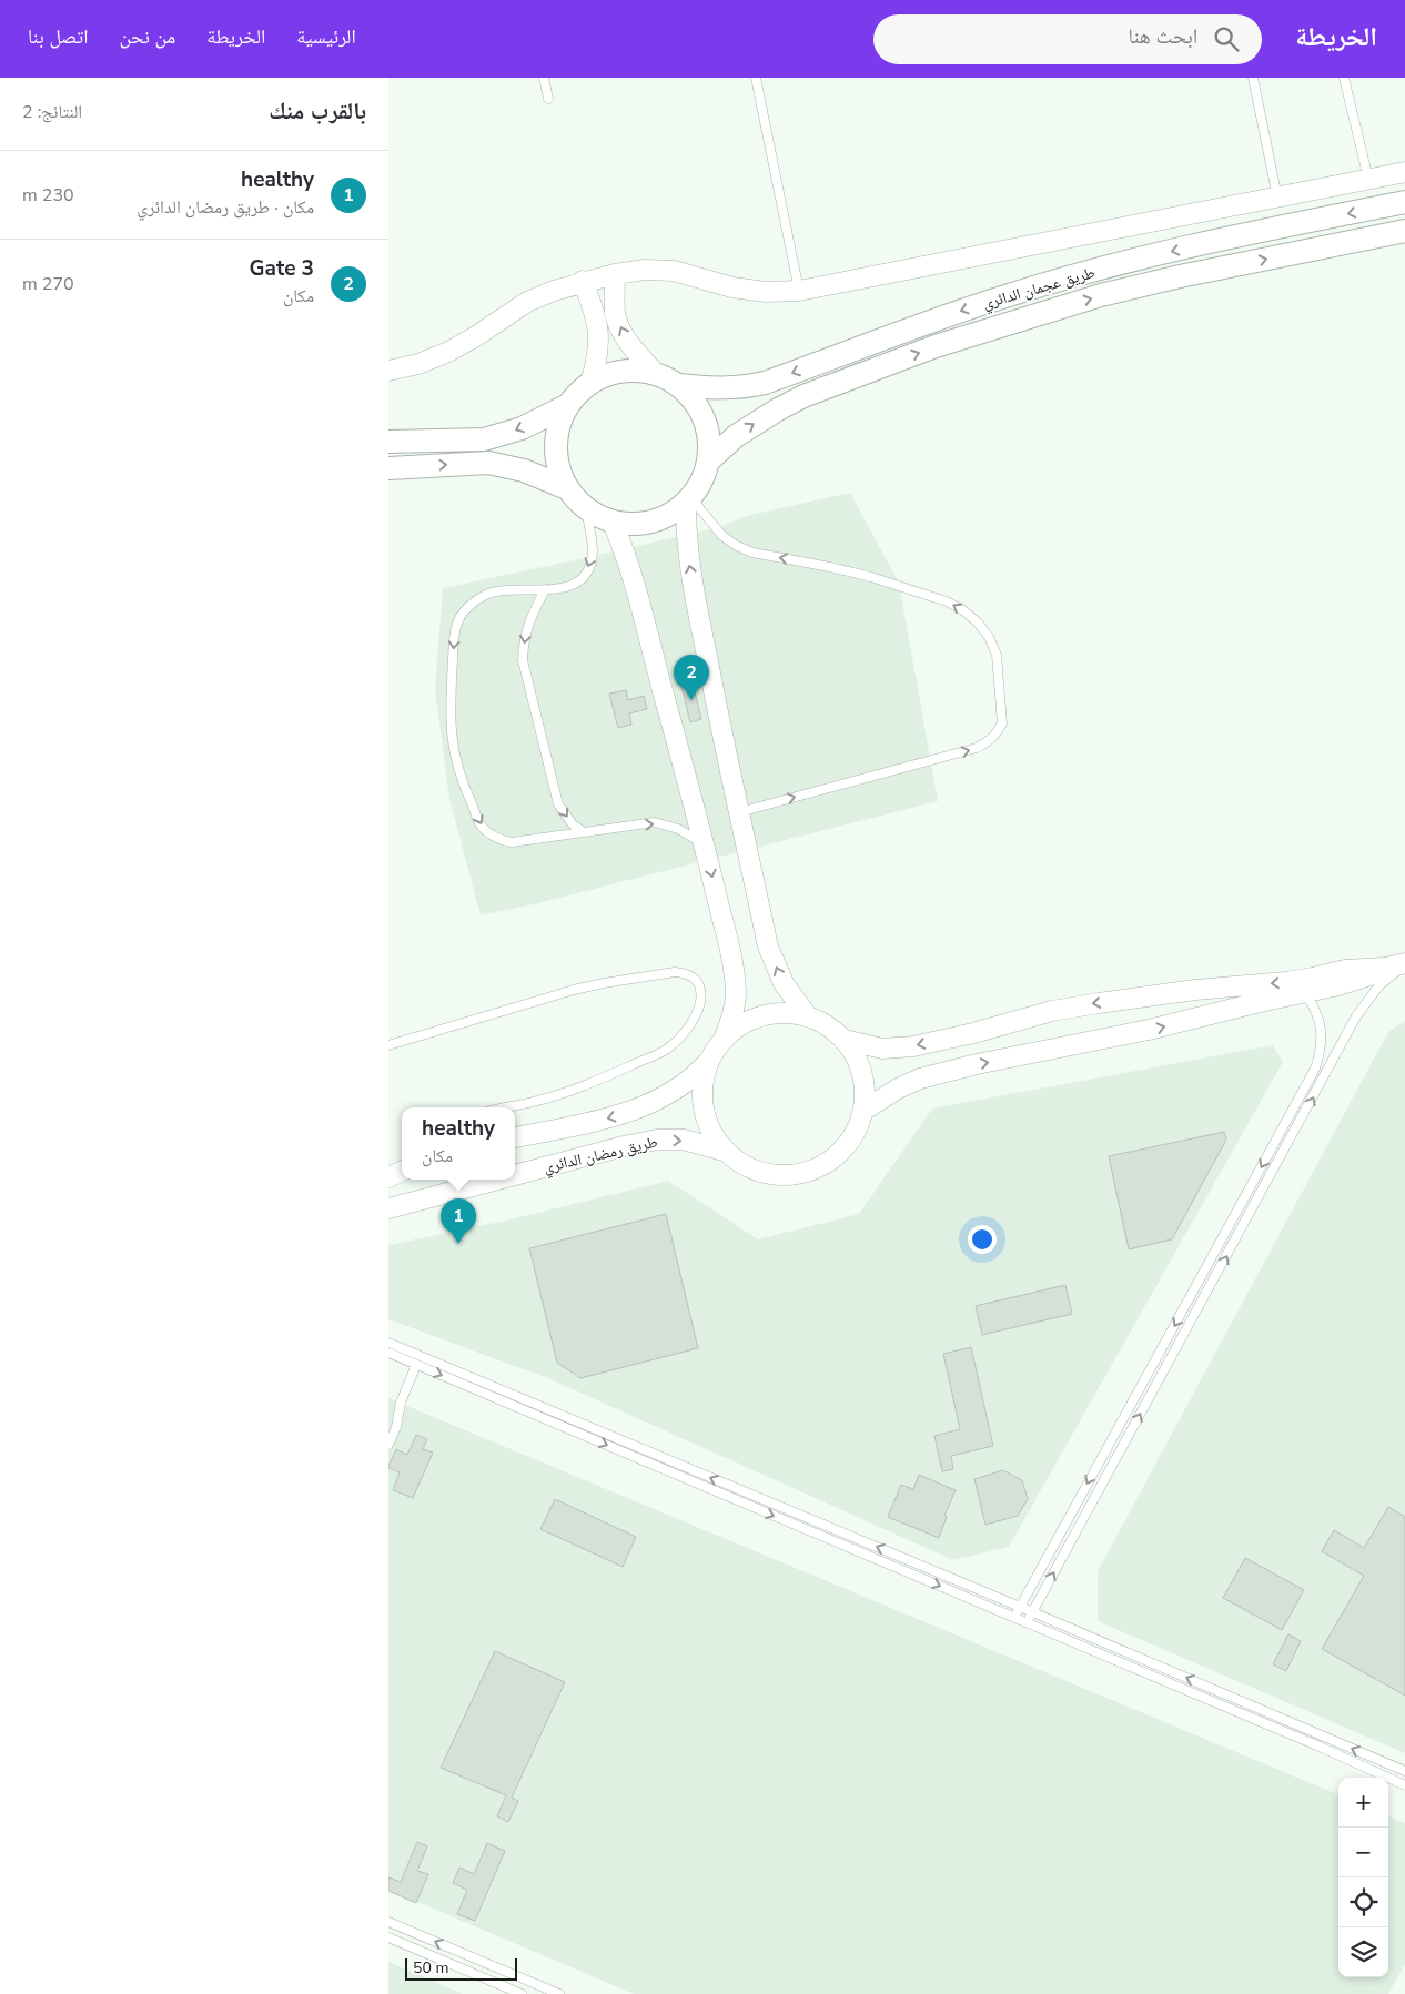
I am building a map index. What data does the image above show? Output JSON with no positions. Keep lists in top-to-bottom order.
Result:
{
  "streets": {
    "main road": ["طريق عجمان الدائري"],
    "street": ["طريق رمضان الدائري"]
  },
  "scale_bar": "50 m",
  "page": {
    "header": "الخريطة",
    "search": "ابحث هنا",
    "nav": [
      "الرئيسية",
      "الخريطة",
      "من نحن",
      "اتصل بنا"
    ],
    "heading": ["بالقرب منك", "النتائج: 2"],
    "list": [
      {
        "mark": "1",
        "name": "healthy",
        "note": "مكان · طريق رمضان الدائري",
        "value": "230 m"
      },
      {
        "mark": "2",
        "name": "Gate 3",
        "note": "مكان",
        "value": "270 m"
      }
    ],
    "pins": ["2", "1"],
    "popup": ["healthy", "مكان"],
    "map_buttons": ["+", "−"],
    "scale": "50 m"
  }
}
